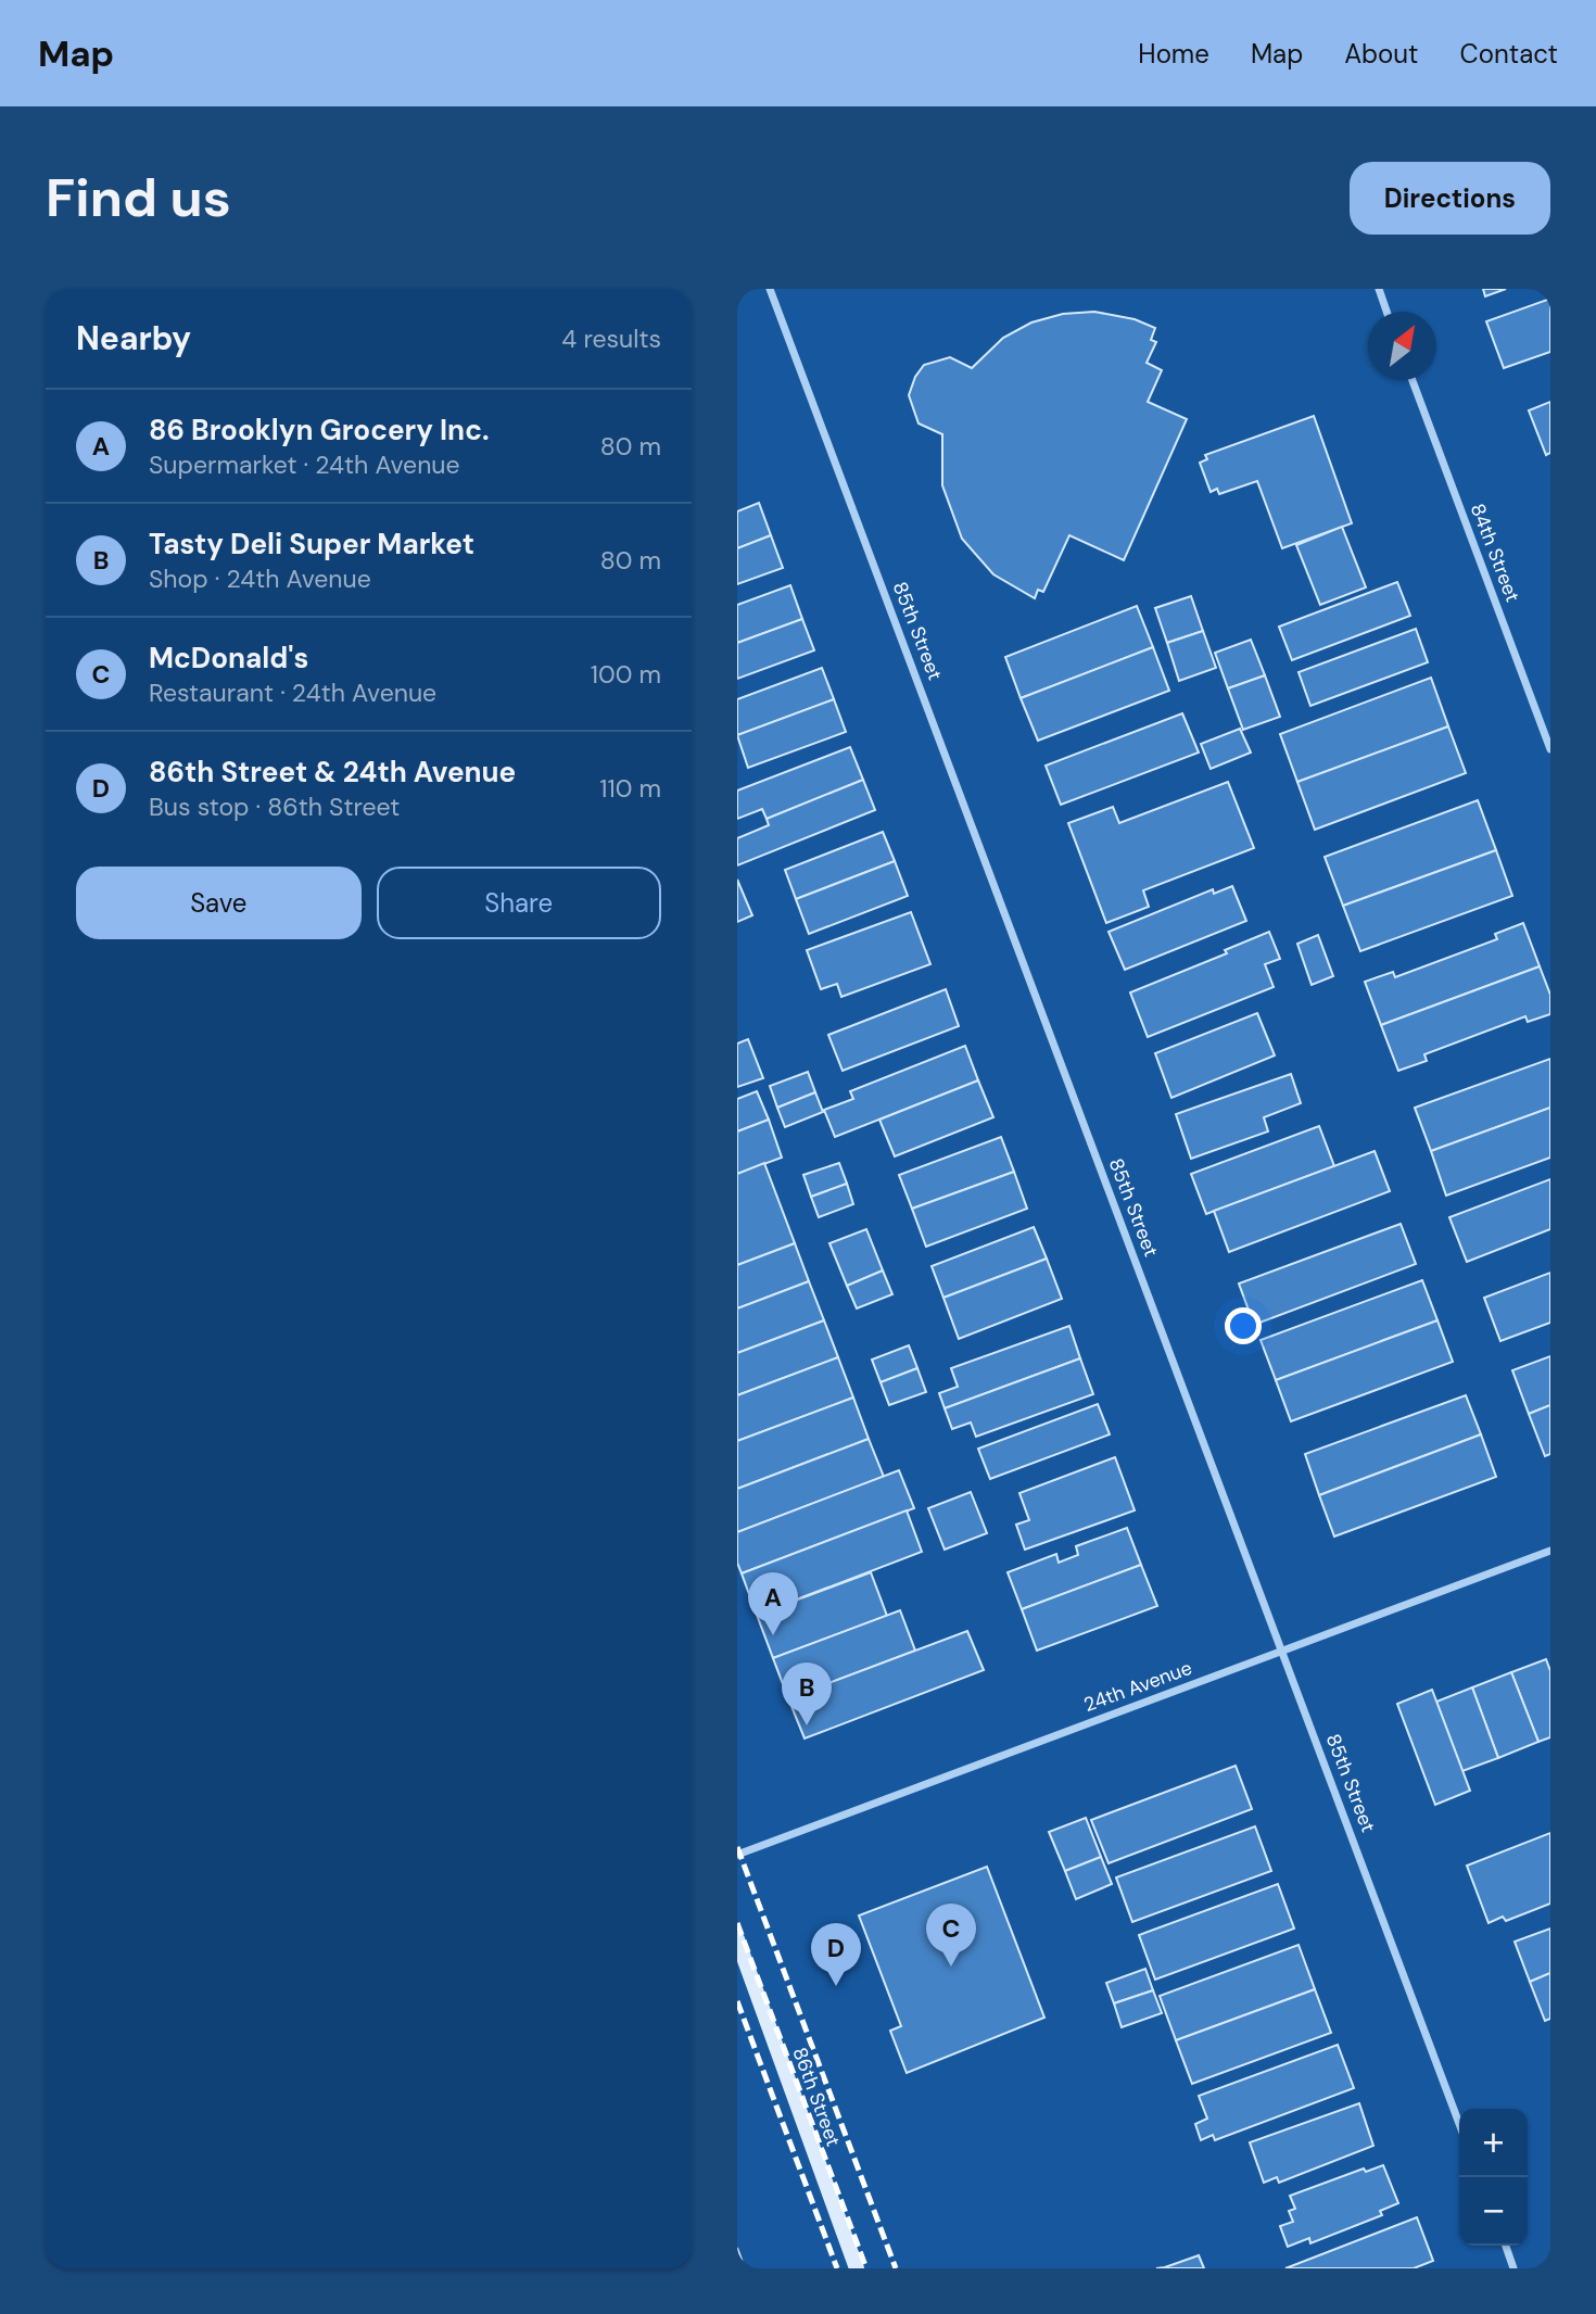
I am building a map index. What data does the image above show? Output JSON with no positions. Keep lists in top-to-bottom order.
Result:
{
  "streets": {
    "main road": ["86th Street"],
    "street": ["84th Street", "85th Street", "24th Avenue"]
  },
  "crossings": [
    ["85th Street", "24th Avenue"]
  ],
  "north": "top right",
  "page": {
    "header": "Map",
    "nav": [
      "Home",
      "Map",
      "About",
      "Contact"
    ],
    "buttons": [
      "Directions",
      ["Save", "Share"]
    ],
    "title": "Find us",
    "heading": ["Nearby", "4 results"],
    "list": [
      {
        "mark": "A",
        "name": "86 Brooklyn Grocery Inc.",
        "note": "Supermarket · 24th Avenue",
        "value": "80 m"
      },
      {
        "mark": "B",
        "name": "Tasty Deli Super Market",
        "note": "Shop · 24th Avenue",
        "value": "80 m"
      },
      {
        "mark": "C",
        "name": "McDonald's",
        "note": "Restaurant · 24th Avenue",
        "value": "100 m"
      },
      {
        "mark": "D",
        "name": "86th Street & 24th Avenue",
        "note": "Bus stop · 86th Street",
        "value": "110 m"
      }
    ],
    "pins": [
      "A",
      "B",
      "C",
      "D"
    ],
    "map_buttons": ["+", "−"]
  }
}
